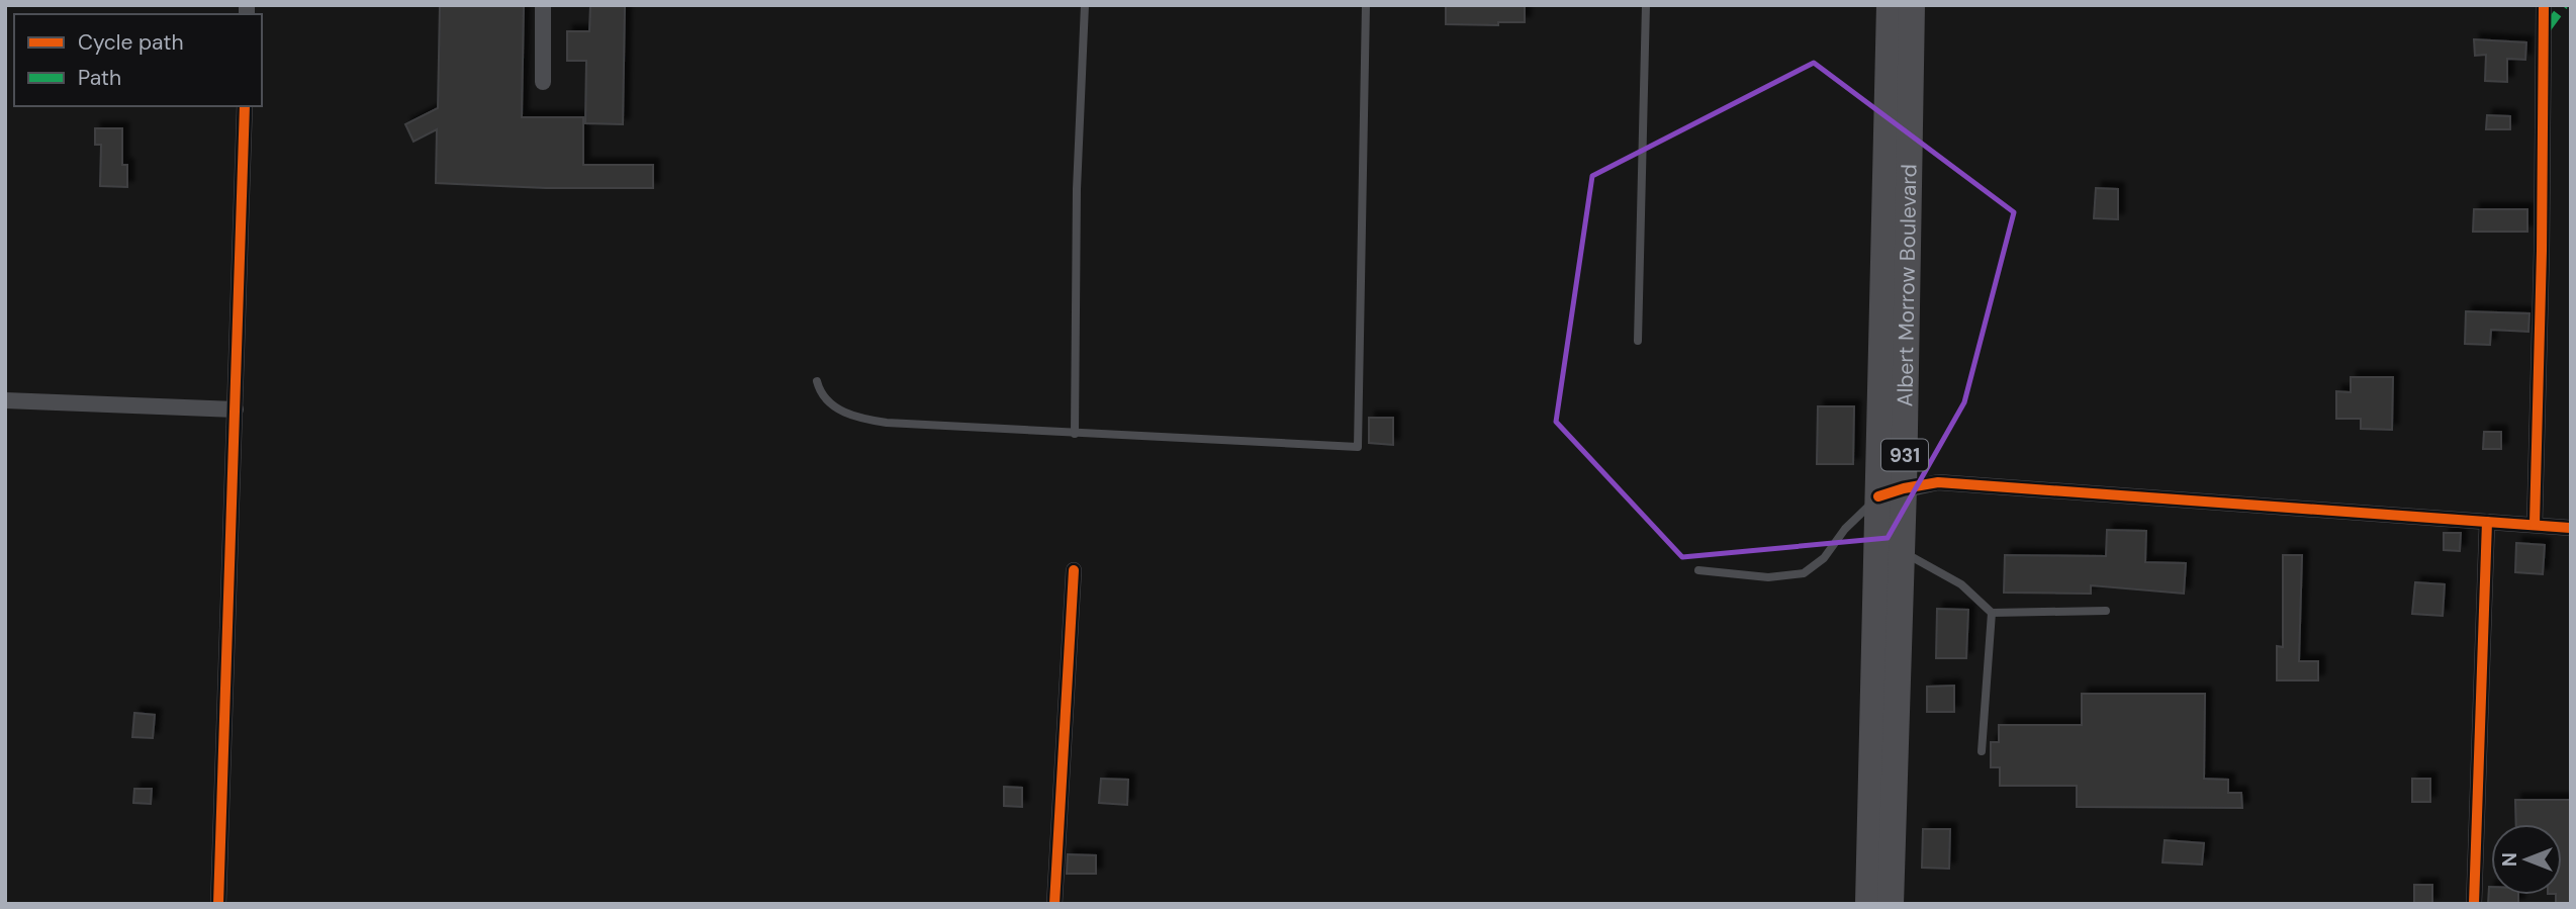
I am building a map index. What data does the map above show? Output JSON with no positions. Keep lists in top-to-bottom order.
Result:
{
  "streets": {
    "highway": ["Albert Morrow Boulevard", "931"]
  },
  "legend": ["Cycle path", "Path"],
  "north": "left"
}
